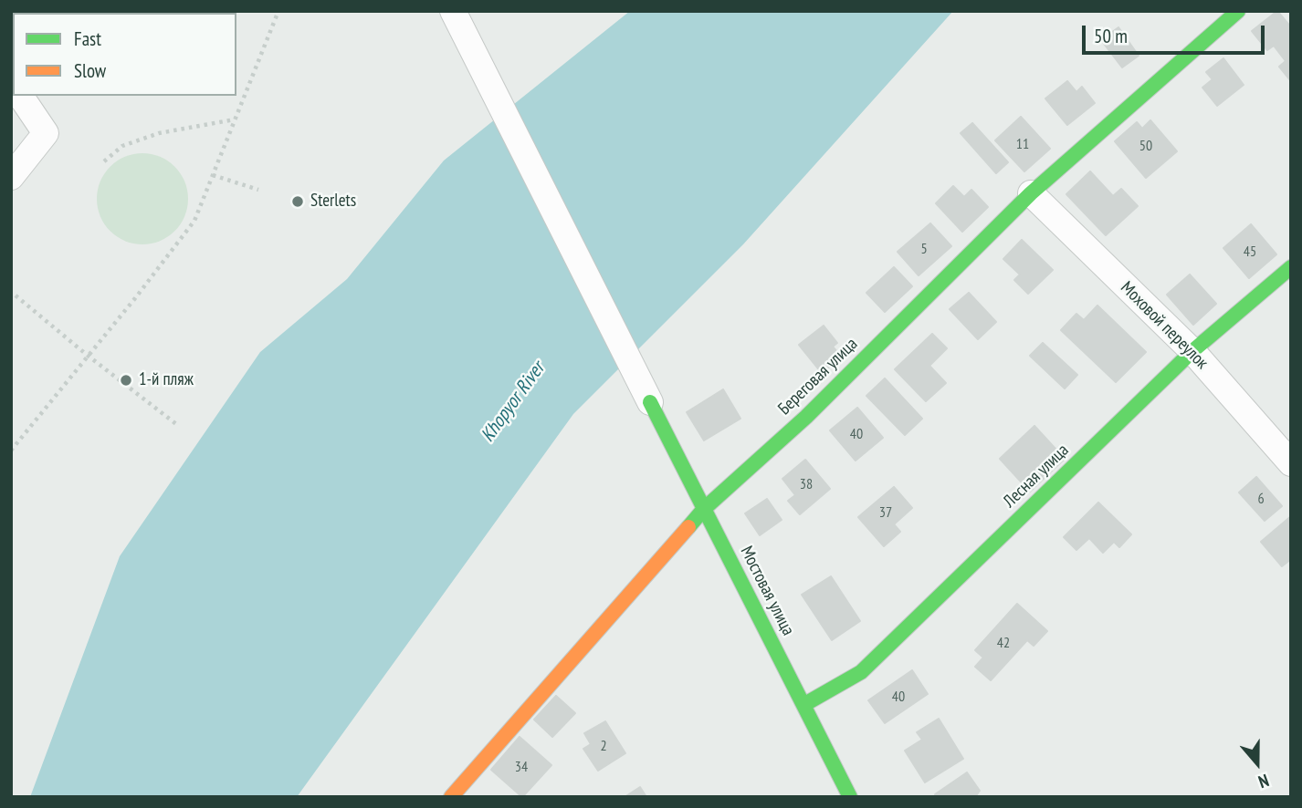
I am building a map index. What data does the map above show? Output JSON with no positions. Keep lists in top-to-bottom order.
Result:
{
  "streets": {
    "street": [
      "Моховой переулок",
      "Береговая улица",
      "Лесная улица",
      "Мостовая улица"
    ]
  },
  "crossings": [
    ["Моховой переулок", "Береговая улица"],
    ["Моховой переулок", "Лесная улица"],
    ["Береговая улица", "Мостовая улица"],
    ["Лесная улица", "Мостовая улица"]
  ],
  "water": ["Khopyor River"],
  "places": ["Sterlets", "1-й пляж"],
  "house_numbers": [
    "11",
    "50",
    "5",
    "45",
    "40",
    "38",
    "6",
    "37",
    "42",
    "40",
    "2",
    "34"
  ],
  "legend": ["Fast", "Slow"],
  "scale_bar": "50 m",
  "north": "bottom"
}
